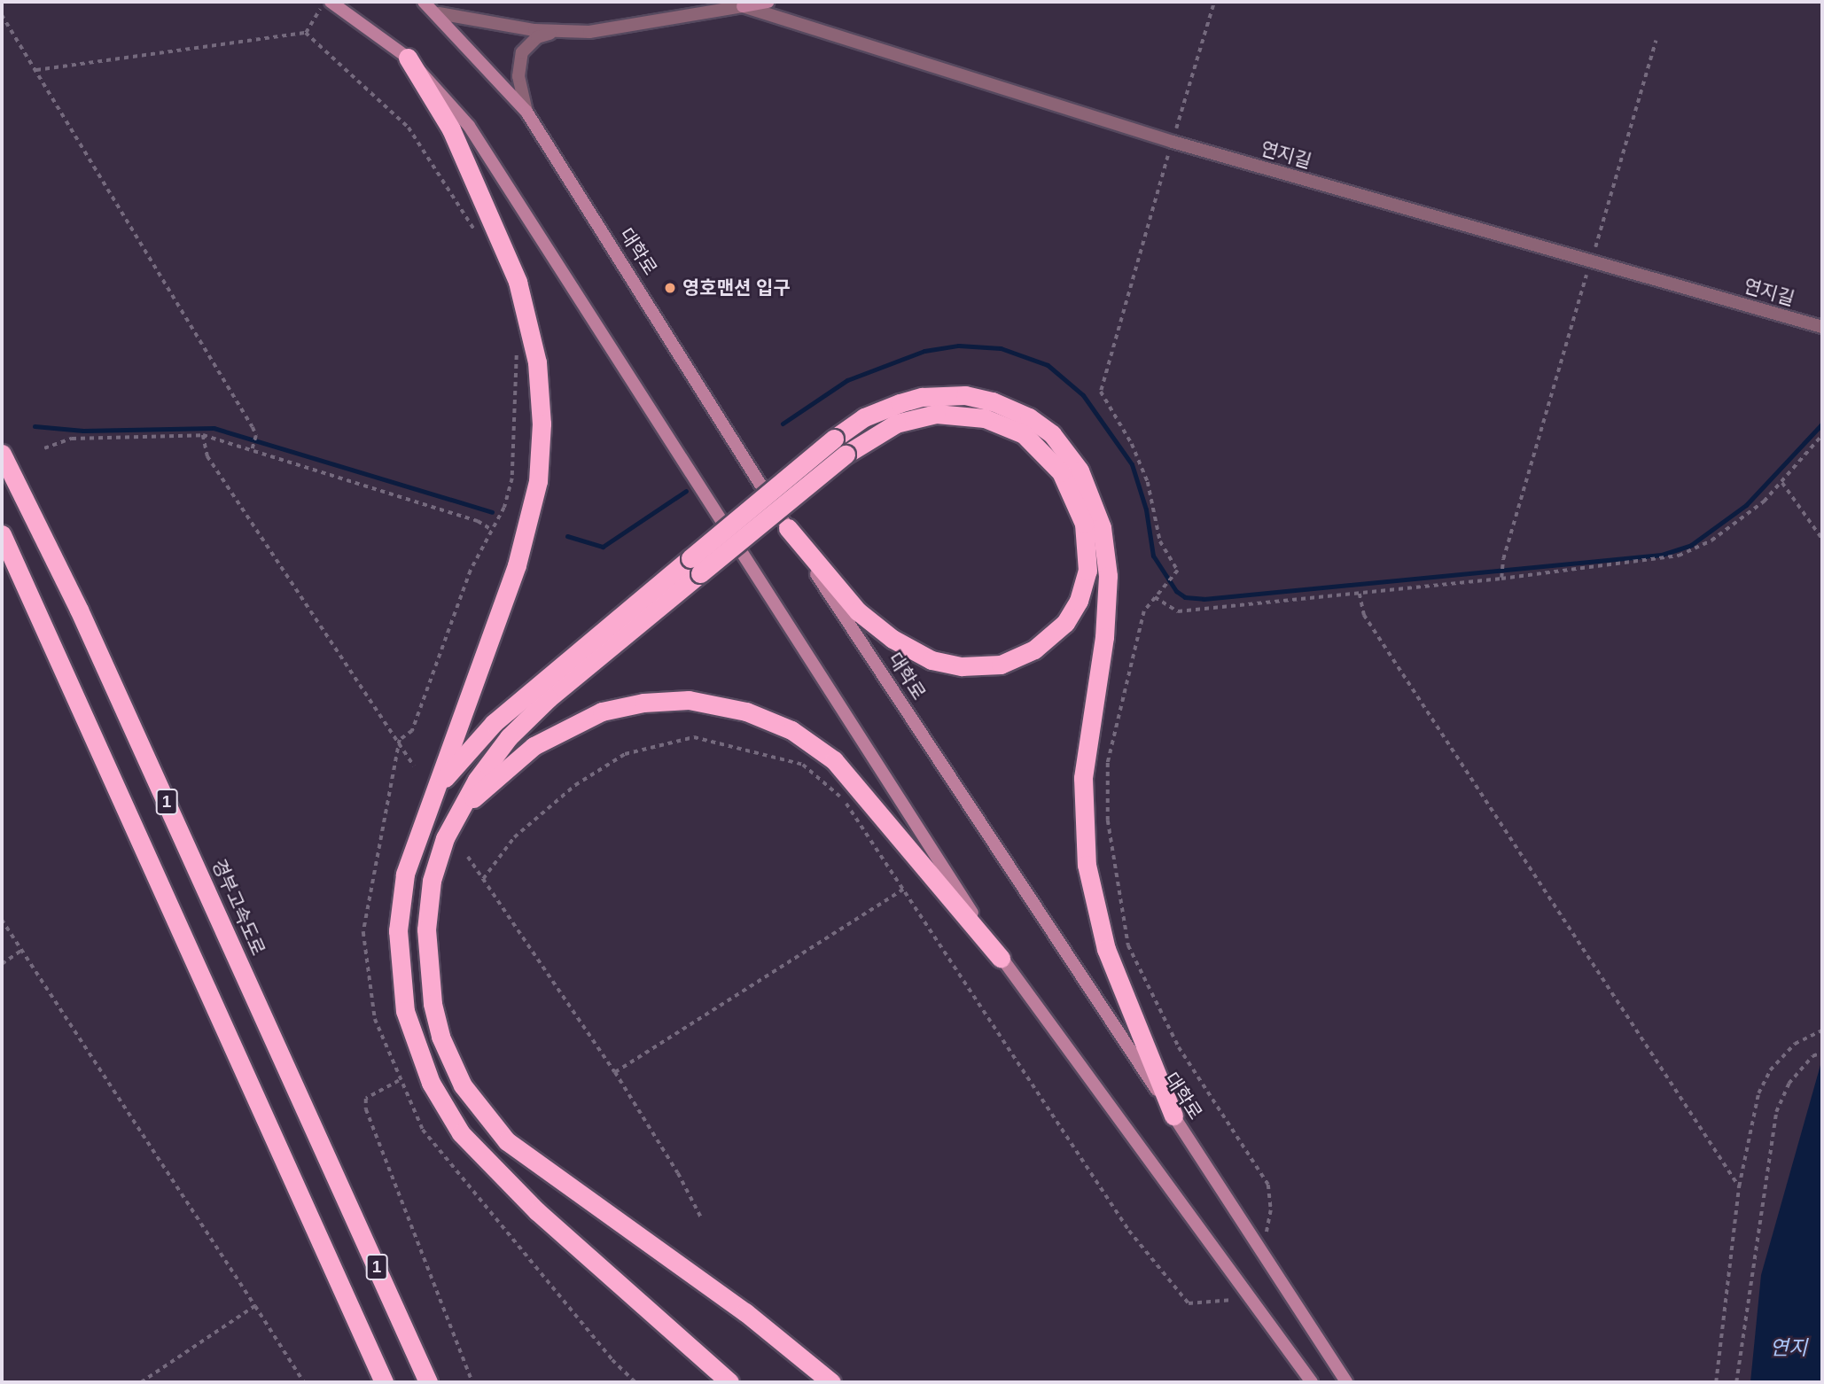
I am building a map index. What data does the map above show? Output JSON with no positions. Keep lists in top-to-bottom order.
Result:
{
  "streets": {
    "highway": ["1", "경부고속도로"],
    "main road": ["대학로"],
    "street": ["연지길"]
  },
  "water": ["연지"],
  "places": ["영호맨션 입구"]
}
